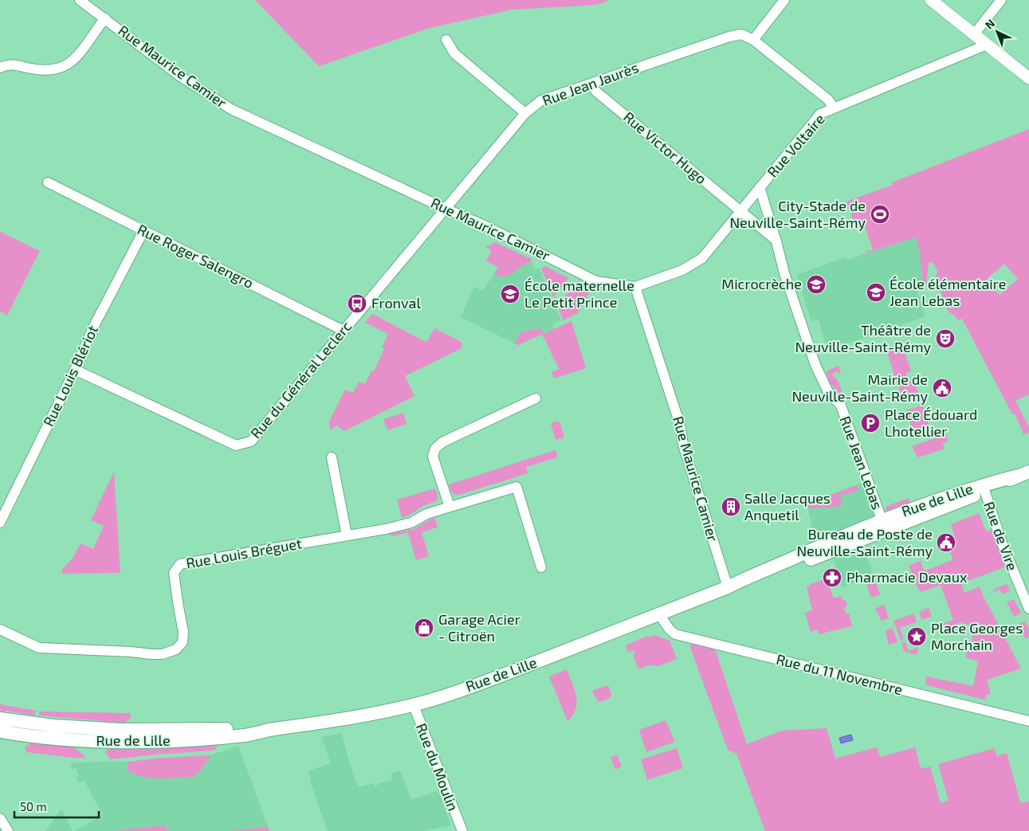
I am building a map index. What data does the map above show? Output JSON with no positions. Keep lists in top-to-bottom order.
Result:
{
  "streets": {
    "main road": ["Rue de Lille"],
    "street": [
      "Rue Maurice Camier",
      "Rue Jean Jaurès",
      "Rue Voltaire",
      "Rue Victor Hugo",
      "Rue Roger Salengro",
      "Rue Louis Blériot",
      "Rue du Général Leclerc",
      "Rue Jean Lebas",
      "Rue de Vire",
      "Rue Louis Bréguet",
      "Rue du 11 Novembre",
      "Rue du Moulin"
    ]
  },
  "crossings": [
    ["Rue Maurice Camier", "Rue Jean Jaurès"],
    ["Rue Maurice Camier", "Rue Voltaire"],
    ["Rue Maurice Camier", "Rue du Général Leclerc"],
    ["Rue Maurice Camier", "Rue de Lille"],
    ["Rue Jean Jaurès", "Rue Victor Hugo"],
    ["Rue Jean Jaurès", "Rue du Général Leclerc"],
    ["Rue Voltaire", "Rue Victor Hugo"],
    ["Rue Voltaire", "Rue Jean Lebas"],
    ["Rue Roger Salengro", "Rue Louis Blériot"],
    ["Rue Roger Salengro", "Rue du Général Leclerc"],
    ["Rue Louis Blériot", "Rue du Général Leclerc"],
    ["Rue Jean Lebas", "Rue de Lille"],
    ["Rue de Lille", "Rue de Vire"],
    ["Rue de Lille", "Rue du 11 Novembre"],
    ["Rue de Lille", "Rue du Moulin"]
  ],
  "places": {
    "sports": ["City-Stade de Neuville-Saint-Rémy"],
    "school or university": ["Microcrèche", "École élémentaire Jean Lebas", "École maternelle Le Petit Prince"],
    "bus stop": ["Fronval"],
    "theatre": ["Théâtre de Neuville-Saint-Rémy"],
    "public building": ["Mairie de Neuville-Saint-Rémy", "Bureau de Poste de Neuville-Saint-Rémy"],
    "parking": ["Place Édouard Lhotellier"],
    "building": ["Salle Jacques Anquetil"],
    "pharmacy": ["Pharmacie Devaux"],
    "shop": ["Garage Acier - Citroën"],
    "place": ["Place Georges Morchain"]
  },
  "scale_bar": "50 m",
  "north": "top left"
}
